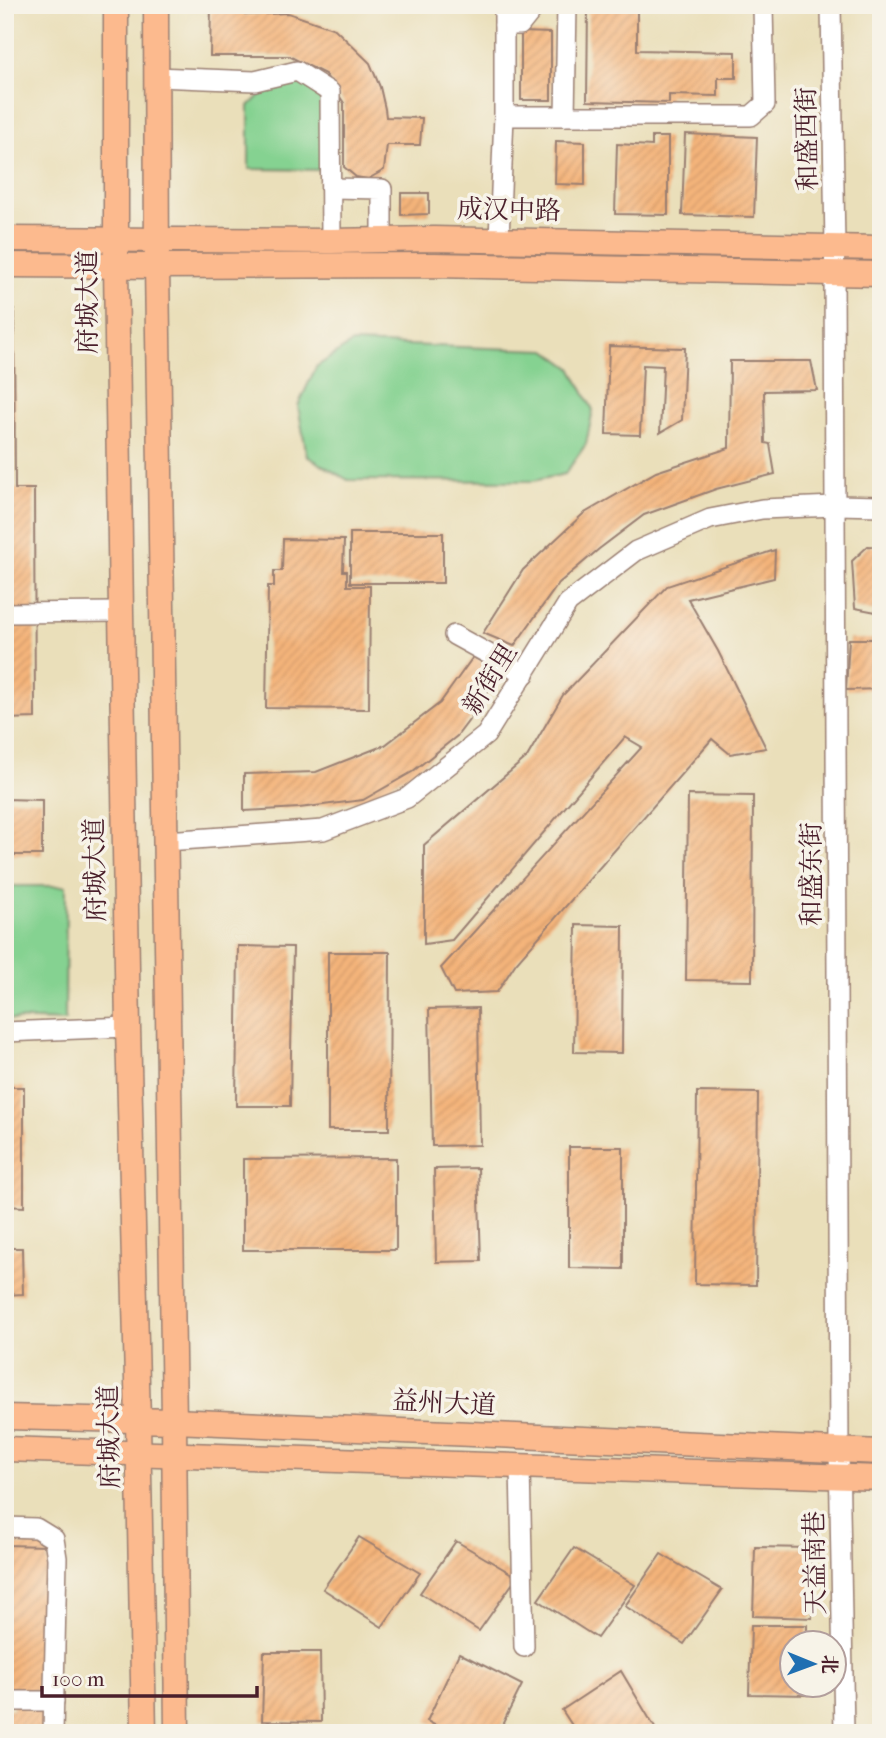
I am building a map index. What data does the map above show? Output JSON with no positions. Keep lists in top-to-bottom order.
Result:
{
  "streets": {
    "main road": ["成汉中路", "府城大道", "益州大道"],
    "street": [
      "和盛西街",
      "新街里",
      "和盛东街",
      "天益南巷"
    ]
  },
  "crossings": [
    ["和盛西街", "成汉中路"],
    ["和盛西街", "和盛东街"],
    ["成汉中路", "府城大道"],
    ["府城大道", "新街里"],
    ["府城大道", "益州大道"],
    ["新街里", "和盛东街"],
    ["和盛东街", "益州大道"],
    ["和盛东街", "天益南巷"]
  ],
  "scale_bar": "100 m",
  "north": "right"
}
